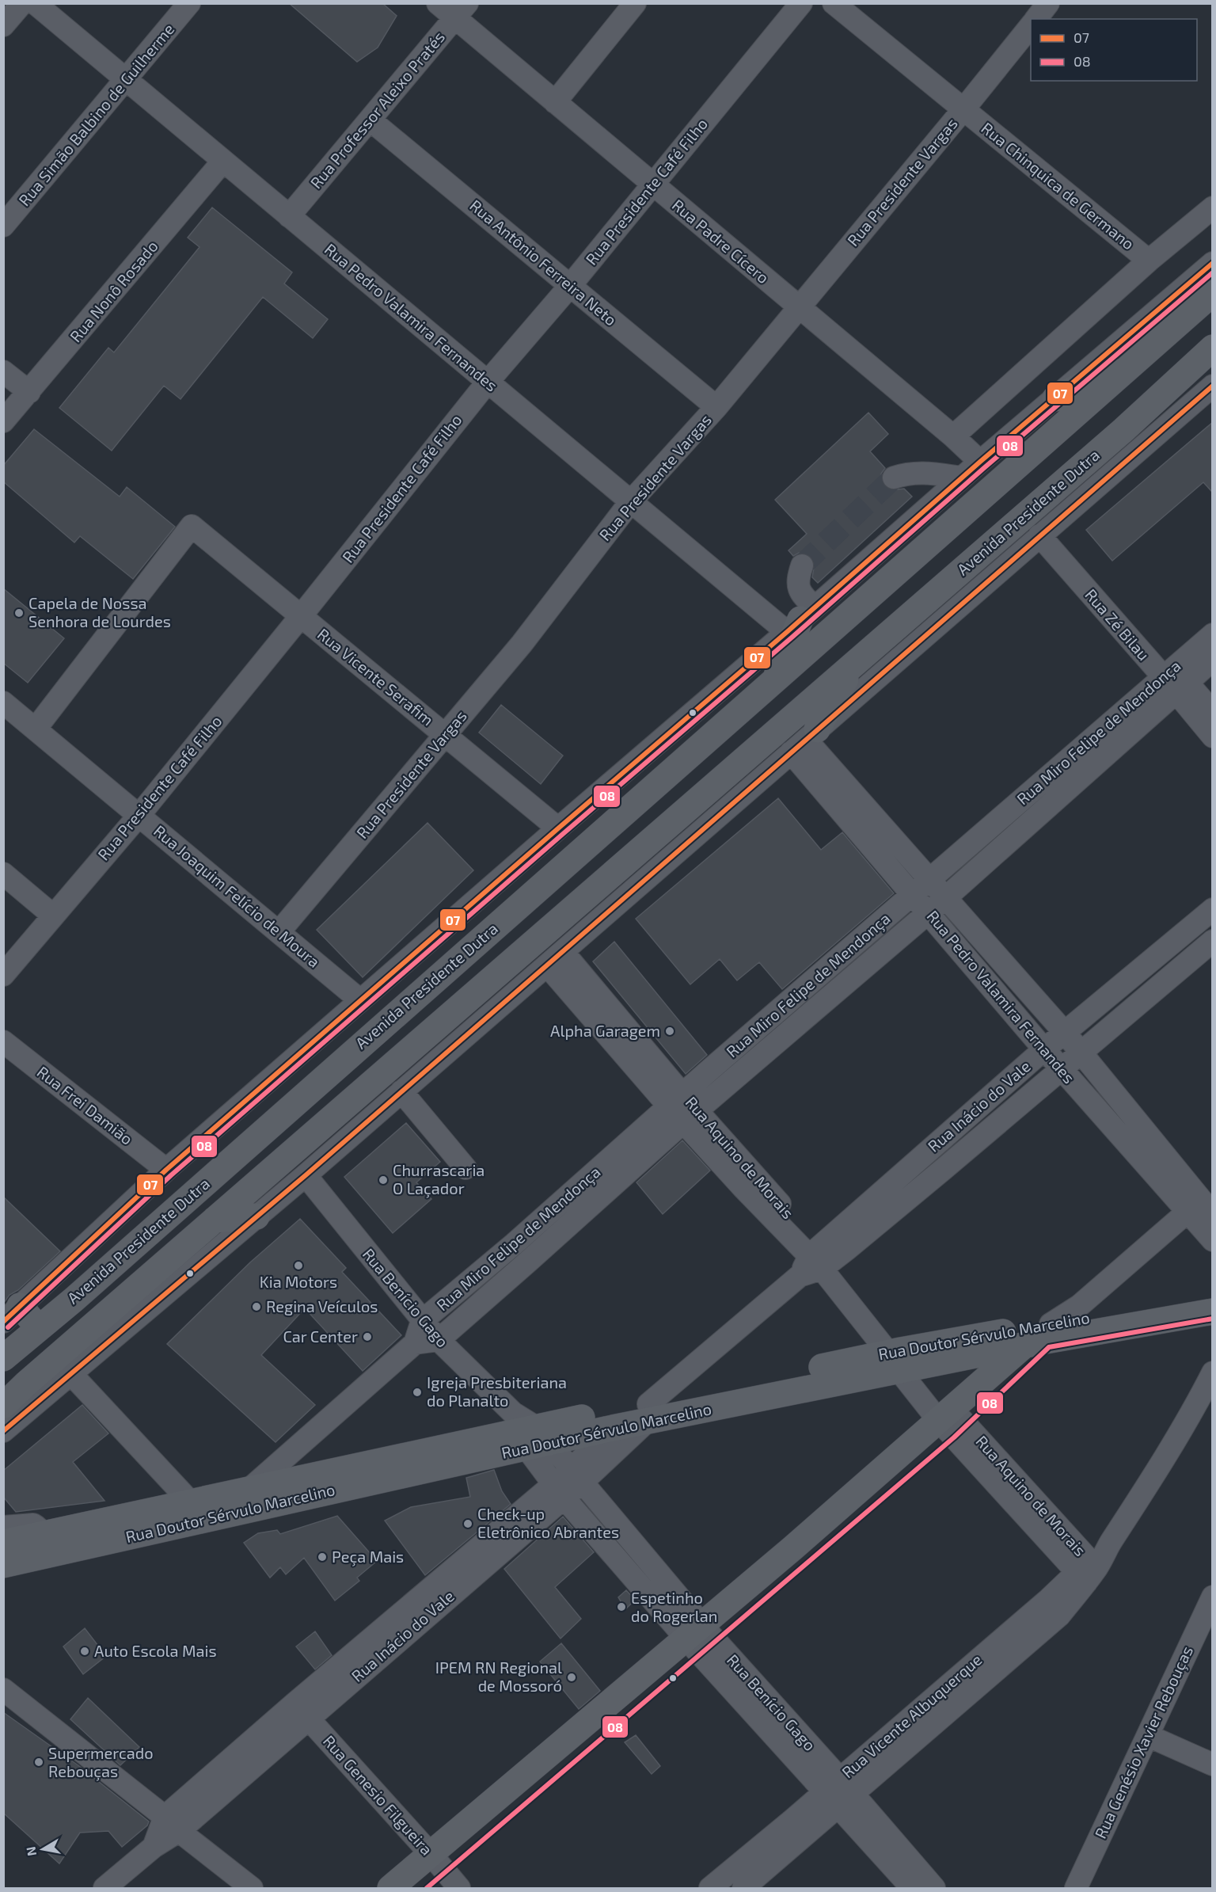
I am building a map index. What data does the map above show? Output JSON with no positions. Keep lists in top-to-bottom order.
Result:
{
  "streets": {
    "main road": ["Avenida Presidente Dutra", "Rua Doutor Sérvulo Marcelino"],
    "street": [
      "Rua Professor Aleixo Pratés",
      "Rua Simão Balbino de Guilherme",
      "Rua Presidente Vargas",
      "Rua Chinquica de Germano",
      "Rua Presidente Café Filho",
      "Rua Padre Cícero",
      "Rua Antônio Ferreira Neto",
      "Rua Nonô Rosado",
      "Rua Pedro Valamira Fernandes",
      "Rua Zé Bilau",
      "Rua Vicente Serafim",
      "Rua Miro Felipe de Mendonça",
      "Rua Joaquim Felício de Moura",
      "Rua Frei Damião",
      "Rua Inácio do Vale",
      "Rua Aquino de Morais",
      "Rua Benício Gago",
      "Rua Vicente Albuquerque",
      "Rua Genésio Xavier Rebouças",
      "Rua Genesio Filgueira"
    ]
  },
  "crossings": [
    ["Rua Professor Aleixo Pratés", "Rua Padre Cícero"],
    ["Rua Professor Aleixo Pratés", "Rua Antônio Ferreira Neto"],
    ["Rua Professor Aleixo Pratés", "Rua Pedro Valamira Fernandes"],
    ["Rua Simão Balbino de Guilherme", "Rua Pedro Valamira Fernandes"],
    ["Rua Presidente Vargas", "Rua Chinquica de Germano"],
    ["Rua Presidente Vargas", "Rua Padre Cícero"],
    ["Rua Presidente Vargas", "Rua Antônio Ferreira Neto"],
    ["Rua Presidente Vargas", "Rua Pedro Valamira Fernandes"],
    ["Rua Presidente Vargas", "Rua Vicente Serafim"],
    ["Rua Presidente Vargas", "Rua Joaquim Felício de Moura"],
    ["Rua Presidente Café Filho", "Rua Padre Cícero"],
    ["Rua Presidente Café Filho", "Rua Antônio Ferreira Neto"],
    ["Rua Presidente Café Filho", "Rua Pedro Valamira Fernandes"],
    ["Rua Presidente Café Filho", "Rua Vicente Serafim"],
    ["Rua Presidente Café Filho", "Rua Joaquim Felício de Moura"],
    ["Rua Padre Cícero", "Avenida Presidente Dutra"],
    ["Rua Nonô Rosado", "Rua Pedro Valamira Fernandes"],
    ["Rua Pedro Valamira Fernandes", "Avenida Presidente Dutra"],
    ["Rua Pedro Valamira Fernandes", "Rua Miro Felipe de Mendonça"],
    ["Rua Pedro Valamira Fernandes", "Rua Inácio do Vale"],
    ["Avenida Presidente Dutra", "Rua Zé Bilau"],
    ["Avenida Presidente Dutra", "Rua Vicente Serafim"],
    ["Avenida Presidente Dutra", "Rua Joaquim Felício de Moura"],
    ["Avenida Presidente Dutra", "Rua Frei Damião"],
    ["Avenida Presidente Dutra", "Rua Aquino de Morais"],
    ["Avenida Presidente Dutra", "Rua Benício Gago"],
    ["Rua Zé Bilau", "Rua Miro Felipe de Mendonça"],
    ["Rua Vicente Serafim", "Rua Joaquim Felício de Moura"],
    ["Rua Miro Felipe de Mendonça", "Rua Aquino de Morais"],
    ["Rua Miro Felipe de Mendonça", "Rua Benício Gago"],
    ["Rua Inácio do Vale", "Rua Aquino de Morais"],
    ["Rua Inácio do Vale", "Rua Benício Gago"],
    ["Rua Inácio do Vale", "Rua Doutor Sérvulo Marcelino"],
    ["Rua Inácio do Vale", "Rua Genesio Filgueira"],
    ["Rua Aquino de Morais", "Rua Doutor Sérvulo Marcelino"],
    ["Rua Aquino de Morais", "Rua Vicente Albuquerque"],
    ["Rua Benício Gago", "Rua Doutor Sérvulo Marcelino"],
    ["Rua Benício Gago", "Rua Vicente Albuquerque"]
  ],
  "places": [
    "Capela de Nossa Senhora de Lourdes",
    "Alpha Garagem",
    "Churrascaria O Laçador",
    "Kia Motors",
    "Regina Veículos",
    "Car Center",
    "Igreja Presbiteriana do Planalto",
    "Check-up Eletrônico Abrantes",
    "Peça Mais",
    "Espetinho do Rogerlan",
    "Auto Escola Mais",
    "IPEM RN Regional de Mossoró",
    "Supermercado Rebouças"
  ],
  "lines": ["transit line 07", "transit line 08"],
  "legend": ["07", "08"],
  "north": "left"
}
